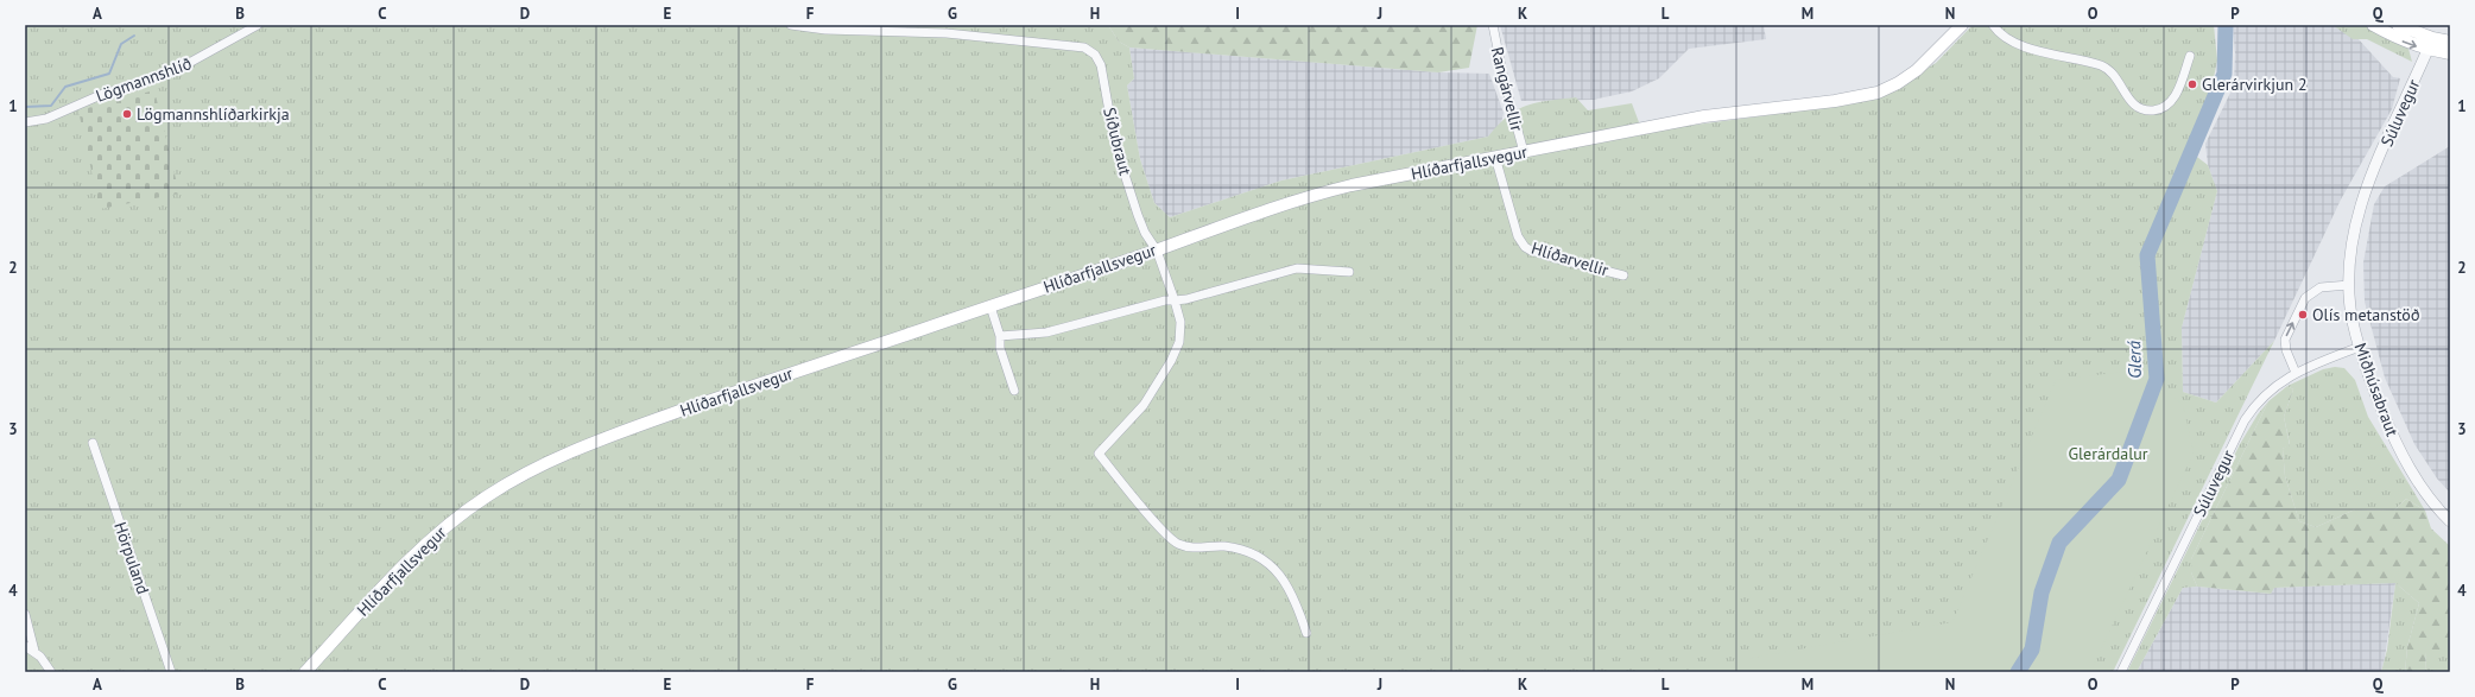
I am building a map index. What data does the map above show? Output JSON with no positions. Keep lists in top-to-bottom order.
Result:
{
  "streets": {
    "main road": ["Hlíðarfjallsvegur"],
    "street": [
      "Lögmannshlíð",
      "Rangárvellir",
      "Súluvegur",
      "Síðubraut",
      "Hlíðarvellir",
      "Miðhúsabraut",
      "Hörpuland"
    ]
  },
  "crossings": [
    ["Rangárvellir", "Hlíðarfjallsvegur"],
    ["Súluvegur", "Miðhúsabraut"],
    ["Síðubraut", "Hlíðarfjallsvegur"],
    ["Hlíðarfjallsvegur", "Hlíðarvellir"]
  ],
  "water": ["Glerá"],
  "parks": ["Glerárdalur"],
  "places": ["Glerárvirkjun 2", "Lögmannshlíðarkirkja", "Olís metanstöð"],
  "grid": {
    "columns": [
      "A",
      "B",
      "C",
      "D",
      "E",
      "F",
      "G",
      "H",
      "I",
      "J",
      "K",
      "L",
      "M",
      "N",
      "O",
      "P",
      "Q"
    ],
    "rows": [
      "1",
      "2",
      "3",
      "4"
    ]
  }
}
